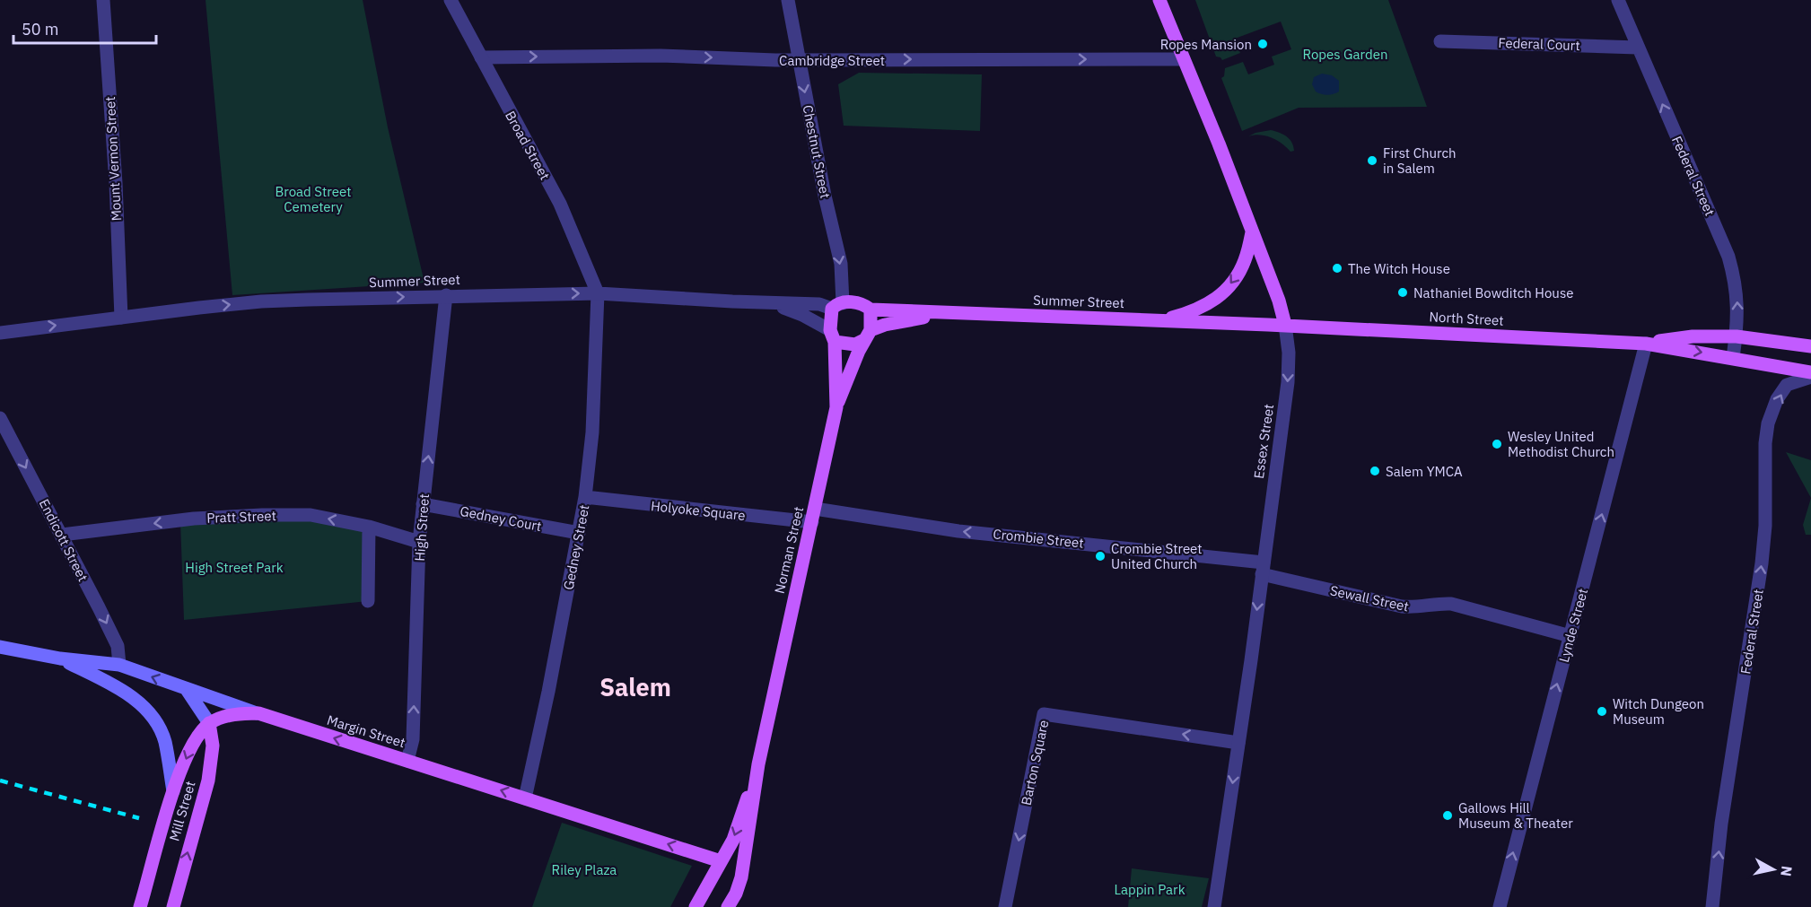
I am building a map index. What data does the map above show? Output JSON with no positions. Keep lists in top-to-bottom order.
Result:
{
  "streets": {
    "main road": [
      "Summer Street",
      "North Street",
      "Essex Street",
      "Norman Street",
      "Margin Street",
      "Mill Street"
    ],
    "street": [
      "Federal Court",
      "Cambridge Street",
      "Broad Street",
      "Chestnut Street",
      "Mount Vernon Street",
      "Federal Street",
      "Holyoke Square",
      "Pratt Street",
      "Gedney Court",
      "High Street",
      "Crombie Street",
      "Endicott Street",
      "Gedney Street",
      "Sewall Street",
      "Lynde Street",
      "Barton Square"
    ]
  },
  "crossings": [
    ["Federal Court", "Federal Street"],
    ["Cambridge Street", "Broad Street"],
    ["Cambridge Street", "Chestnut Street"],
    ["Cambridge Street", "Essex Street"],
    ["Broad Street", "Summer Street"],
    ["Broad Street", "Gedney Street"],
    ["Chestnut Street", "Summer Street"],
    ["Chestnut Street", "Norman Street"],
    ["Mount Vernon Street", "Summer Street"],
    ["Federal Street", "North Street"],
    ["Summer Street", "North Street"],
    ["Summer Street", "Essex Street"],
    ["Summer Street", "High Street"],
    ["Summer Street", "Gedney Street"],
    ["Summer Street", "Norman Street"],
    ["North Street", "Essex Street"],
    ["North Street", "Lynde Street"],
    ["Essex Street", "Crombie Street"],
    ["Essex Street", "Sewall Street"],
    ["Essex Street", "Barton Square"],
    ["Holyoke Square", "Crombie Street"],
    ["Holyoke Square", "Gedney Street"],
    ["Holyoke Square", "Norman Street"],
    ["Pratt Street", "High Street"],
    ["Pratt Street", "Endicott Street"],
    ["Gedney Court", "High Street"],
    ["Gedney Court", "Gedney Street"],
    ["High Street", "Margin Street"],
    ["Crombie Street", "Norman Street"],
    ["Crombie Street", "Sewall Street"],
    ["Endicott Street", "Margin Street"],
    ["Gedney Street", "Margin Street"],
    ["Norman Street", "Margin Street"],
    ["Sewall Street", "Lynde Street"],
    ["Margin Street", "Mill Street"]
  ],
  "one_way": [
    "Cambridge Street",
    "Chestnut Street",
    "Federal Street",
    "Summer Street",
    "Essex Street",
    "Pratt Street",
    "High Street",
    "Crombie Street",
    "Endicott Street",
    "Lynde Street",
    "Margin Street"
  ],
  "districts": ["Salem"],
  "parks": [
    "Ropes Garden",
    "Broad Street Cemetery",
    "High Street Park",
    "Riley Plaza",
    "Lappin Park"
  ],
  "places": [
    "Ropes Mansion",
    "First Church in Salem",
    "The Witch House",
    "Nathaniel Bowditch House",
    "Wesley United Methodist Church",
    "Salem YMCA",
    "Crombie Street United Church",
    "Witch Dungeon Museum",
    "Gallows Hill Museum & Theater"
  ],
  "scale_bar": "50 m",
  "north": "right"
}
